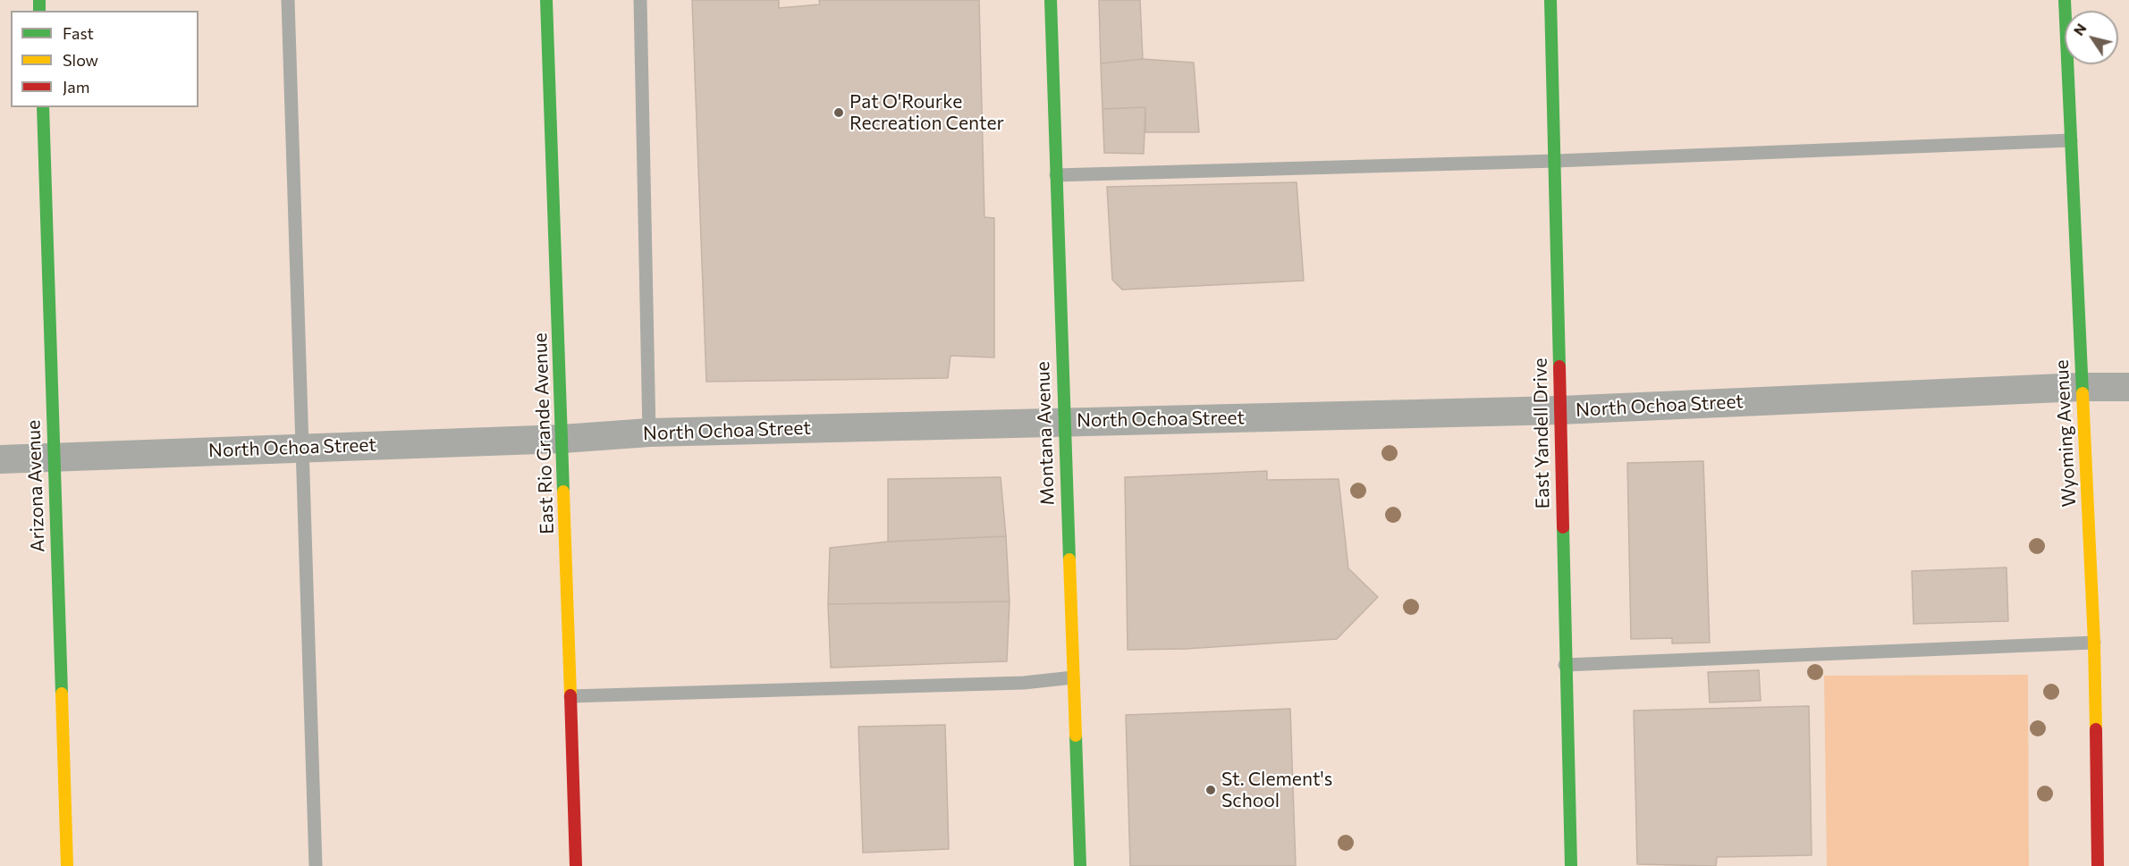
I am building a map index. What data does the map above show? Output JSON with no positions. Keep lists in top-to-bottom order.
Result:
{
  "streets": {
    "main road": [
      "East Rio Grande Avenue",
      "Montana Avenue",
      "East Yandell Drive",
      "Wyoming Avenue",
      "Arizona Avenue"
    ],
    "street": ["North Ochoa Street"]
  },
  "crossings": [
    ["North Ochoa Street", "East Rio Grande Avenue"],
    ["North Ochoa Street", "Montana Avenue"],
    ["North Ochoa Street", "East Yandell Drive"],
    ["North Ochoa Street", "Wyoming Avenue"],
    ["North Ochoa Street", "Arizona Avenue"]
  ],
  "places": ["Pat O'Rourke Recreation Center", "St. Clement's School"],
  "legend": ["Fast", "Slow", "Jam"],
  "north": "top left"
}
